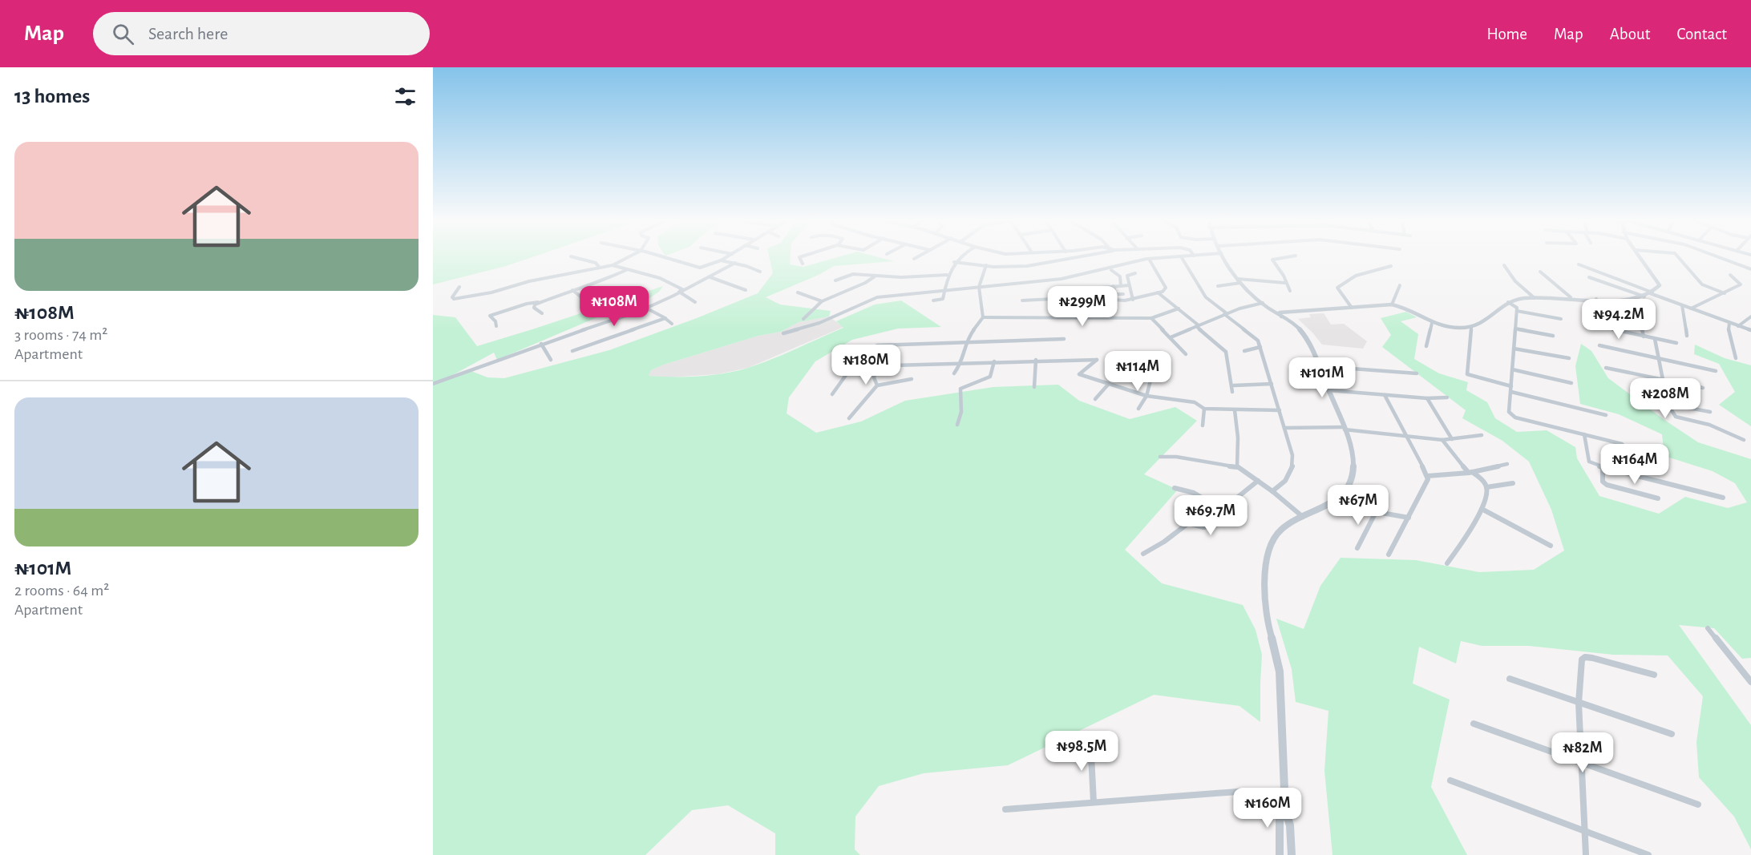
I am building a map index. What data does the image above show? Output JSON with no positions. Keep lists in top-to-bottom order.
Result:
{
  "page": {
    "header": "Map",
    "search": "Search here",
    "nav": [
      "Home",
      "Map",
      "About",
      "Contact"
    ],
    "heading": "13 homes",
    "list": [
      {
        "name": "₦108M",
        "note": "3 rooms · 74 m² · Apartment"
      },
      {
        "name": "₦101M",
        "note": "2 rooms · 64 m² · Apartment"
      }
    ],
    "price": [
      "₦108M",
      "₦299M",
      "₦94.2M",
      "₦180M",
      "₦114M",
      "₦101M",
      "₦208M",
      "₦164M",
      "₦67M",
      "₦69.7M",
      "₦98.5M",
      "₦82M",
      "₦160M"
    ]
  }
}
